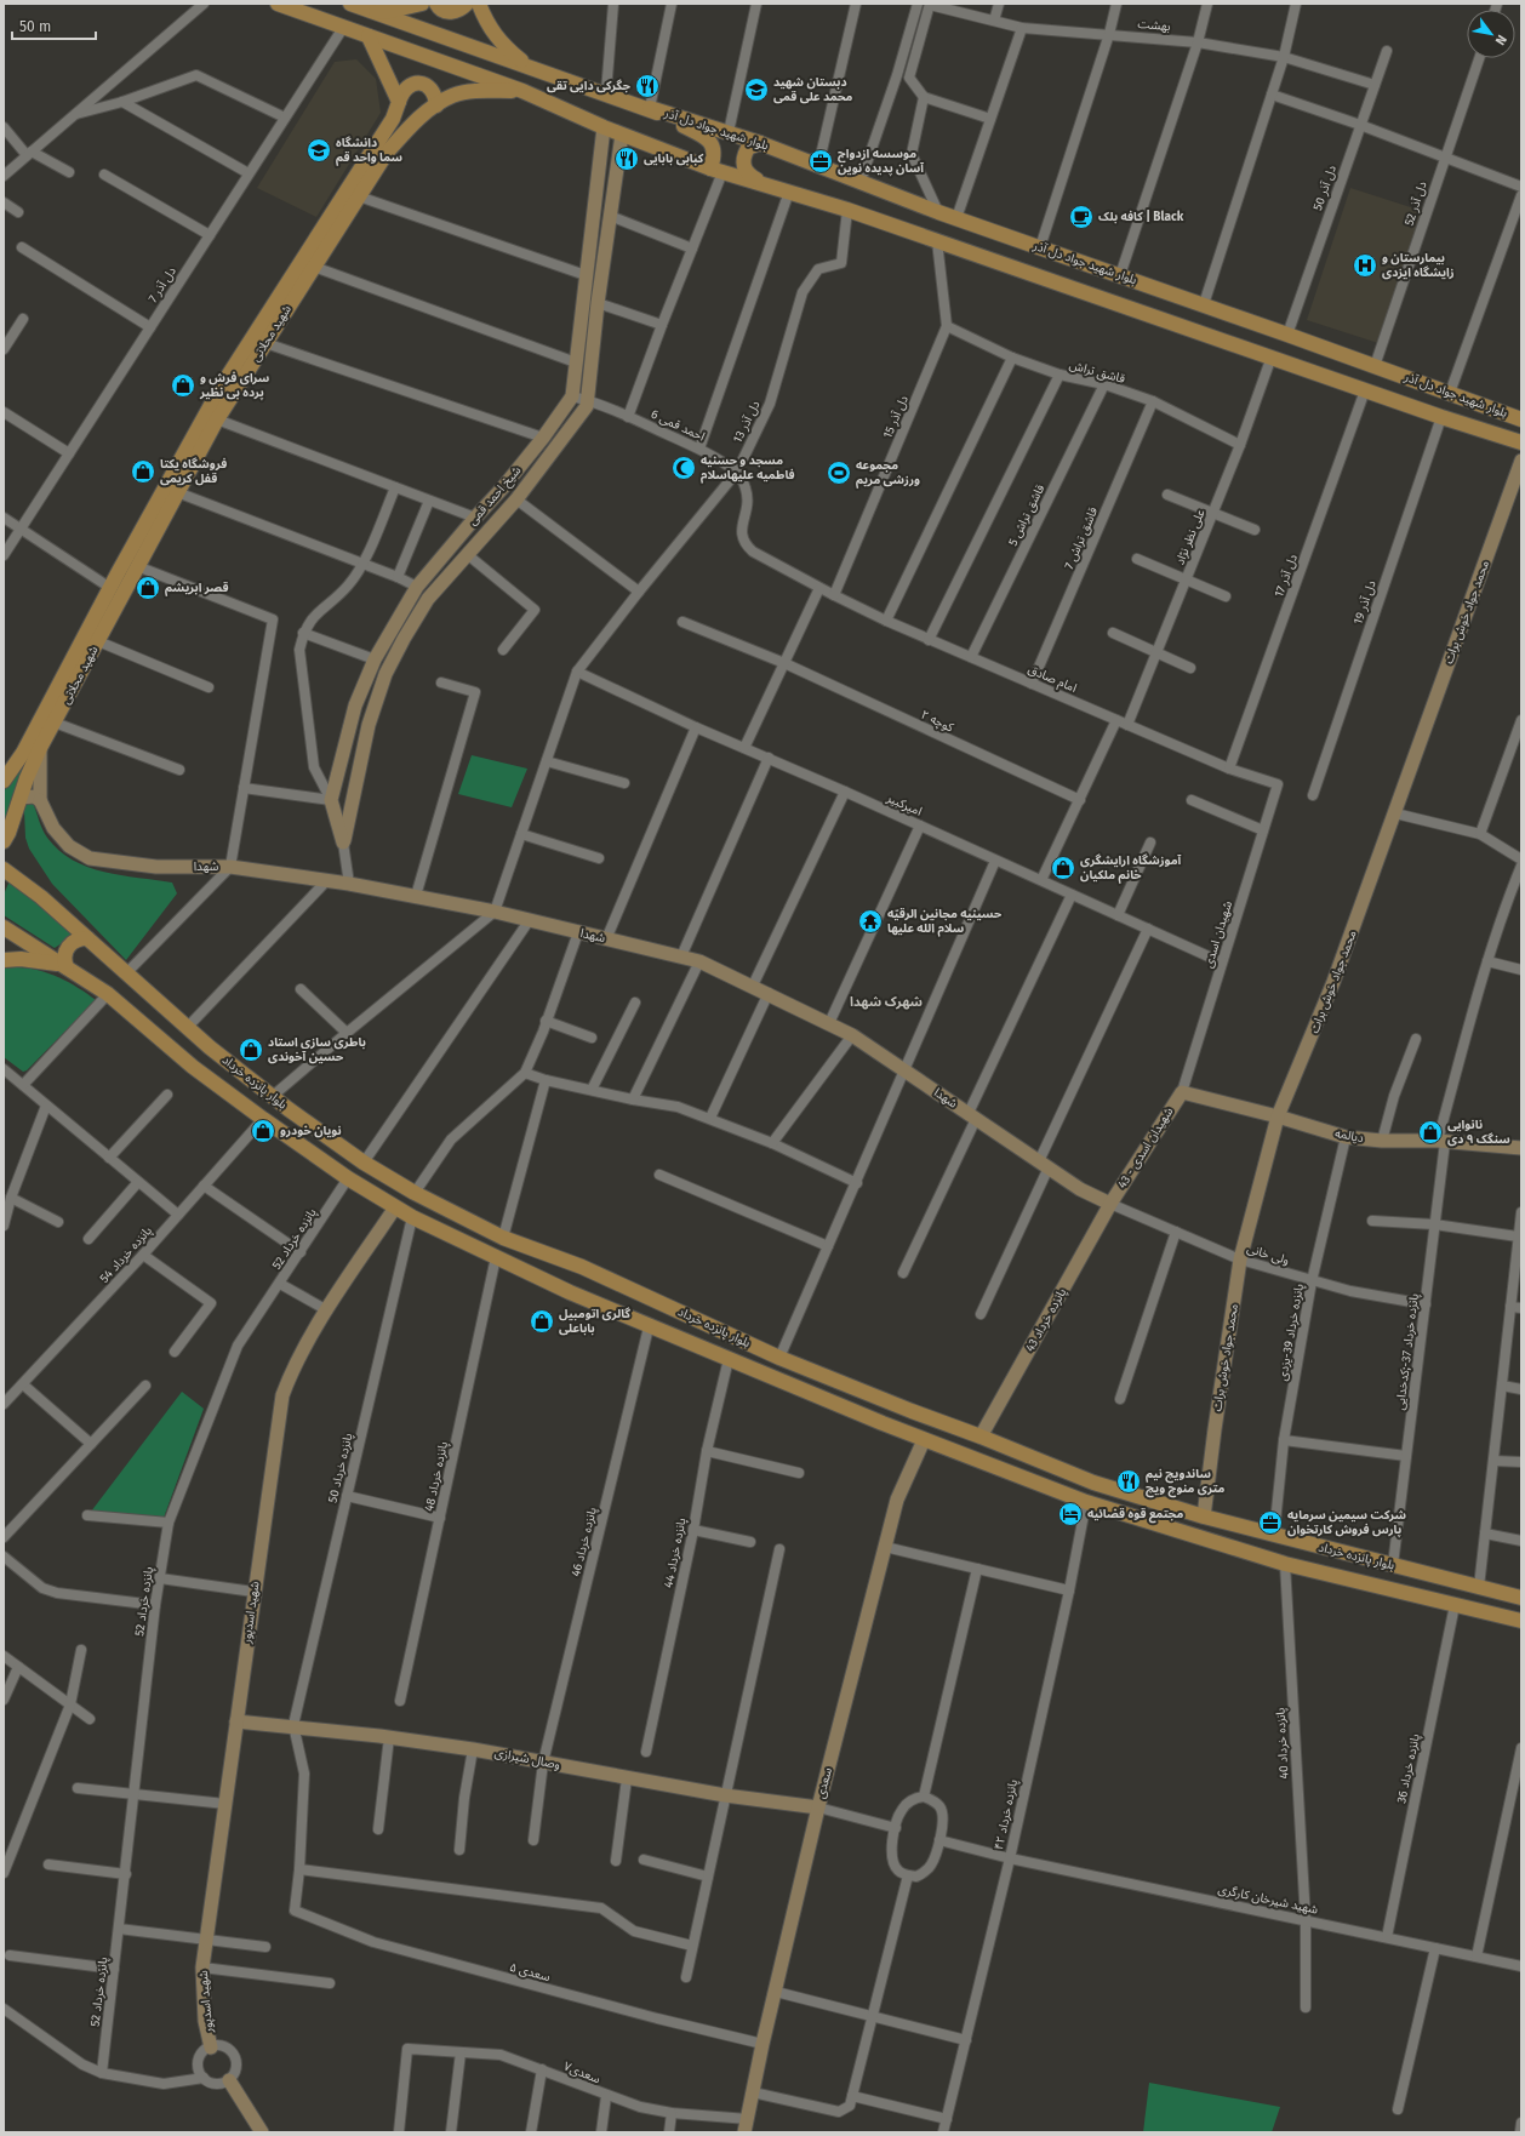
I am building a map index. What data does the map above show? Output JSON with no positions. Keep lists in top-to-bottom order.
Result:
{
  "streets": {
    "main road": ["بلوار شهید جواد دل آذر", "شهید محلاتی", "بلوار پانزده خرداد"],
    "street": [
      "بهشت",
      "دل آذر 50",
      "دل آذر 52",
      "دل آذر 7",
      "قاشق تراش",
      "دل آذر 15",
      "دل آذر 13",
      "احمد قمی 6",
      "شیخ احمد قمی",
      "قاشق تراش 5",
      "علی نظر نژاد",
      "قاشق تراش 7",
      "دل آذر 17",
      "دل آذر 19",
      "محمد جواد خوش برات",
      "امام صادق",
      "کوچه ۲",
      "امیرکبیر",
      "شهدا",
      "شهیدان اسدی",
      "دیالمه",
      "شهیدان اسدی - 43",
      "پانزده خرداد 52",
      "پانزده خرداد 54",
      "ولی خانی",
      "پانزده خرداد 43",
      "پانزده خرداد 39-یزدی",
      "پانزده خرداد 37-;کدخدایی",
      "پانزده خرداد 50",
      "پانزده خرداد 48",
      "پانزده خرداد 46",
      "پانزده خرداد 44",
      "شهید اسدپور",
      "پانزده خرداد 40",
      "وصال شیرازی",
      "پانزده خرداد 36",
      "سعدی",
      "پانزده خرداد ۴۲",
      "شهید شیرخان کارگری",
      "سعدی ۵",
      "سعدی۷"
    ]
  },
  "crossings": [
    ["بهشت", "دل آذر 50"],
    ["بلوار شهید جواد دل آذر", "دل آذر 50"],
    ["بلوار شهید جواد دل آذر", "دل آذر 52"],
    ["بلوار شهید جواد دل آذر", "دل آذر 7"],
    ["بلوار شهید جواد دل آذر", "شهید محلاتی"],
    ["بلوار شهید جواد دل آذر", "دل آذر 15"],
    ["بلوار شهید جواد دل آذر", "دل آذر 13"],
    ["بلوار شهید جواد دل آذر", "شیخ احمد قمی"],
    ["بلوار شهید جواد دل آذر", "علی نظر نژاد"],
    ["بلوار شهید جواد دل آذر", "دل آذر 17"],
    ["بلوار شهید جواد دل آذر", "دل آذر 19"],
    ["شهید محلاتی", "شهدا"],
    ["قاشق تراش", "دل آذر 15"],
    ["قاشق تراش", "قاشق تراش 5"],
    ["قاشق تراش", "علی نظر نژاد"],
    ["قاشق تراش", "قاشق تراش 7"],
    ["دل آذر 15", "امام صادق"],
    ["دل آذر 13", "احمد قمی 6"],
    ["دل آذر 13", "امیرکبیر"],
    ["دل آذر 13", "شهدا"],
    ["احمد قمی 6", "شیخ احمد قمی"],
    ["شیخ احمد قمی", "شهدا"],
    ["قاشق تراش 5", "امام صادق"],
    ["علی نظر نژاد", "امام صادق"],
    ["قاشق تراش 7", "امام صادق"],
    ["دل آذر 17", "امام صادق"],
    ["محمد جواد خوش برات", "بلوار پانزده خرداد"],
    ["محمد جواد خوش برات", "دیالمه"],
    ["محمد جواد خوش برات", "ولی خانی"],
    ["امام صادق", "شهیدان اسدی"],
    ["امیرکبیر", "شهیدان اسدی"],
    ["شهدا", "شهیدان اسدی - 43"],
    ["شهدا", "ولی خانی"],
    ["شهدا", "پانزده خرداد 43"],
    ["شهیدان اسدی", "دیالمه"],
    ["شهیدان اسدی", "شهیدان اسدی - 43"],
    ["بلوار پانزده خرداد", "پانزده خرداد 52"],
    ["بلوار پانزده خرداد", "پانزده خرداد 54"],
    ["بلوار پانزده خرداد", "پانزده خرداد 43"],
    ["بلوار پانزده خرداد", "پانزده خرداد 39-یزدی"],
    ["بلوار پانزده خرداد", "پانزده خرداد 37-;کدخدایی"],
    ["بلوار پانزده خرداد", "پانزده خرداد 50"],
    ["بلوار پانزده خرداد", "پانزده خرداد 48"],
    ["بلوار پانزده خرداد", "پانزده خرداد 46"],
    ["بلوار پانزده خرداد", "پانزده خرداد 44"],
    ["بلوار پانزده خرداد", "شهید اسدپور"],
    ["بلوار پانزده خرداد", "پانزده خرداد 40"],
    ["بلوار پانزده خرداد", "پانزده خرداد 36"],
    ["بلوار پانزده خرداد", "سعدی"],
    ["بلوار پانزده خرداد", "پانزده خرداد ۴۲"],
    ["دیالمه", "شهیدان اسدی - 43"],
    ["دیالمه", "پانزده خرداد 39-یزدی"],
    ["دیالمه", "پانزده خرداد 37-;کدخدایی"],
    ["شهیدان اسدی - 43", "ولی خانی"],
    ["شهیدان اسدی - 43", "پانزده خرداد 43"],
    ["ولی خانی", "پانزده خرداد 43"],
    ["ولی خانی", "پانزده خرداد 39-یزدی"],
    ["ولی خانی", "پانزده خرداد 37-;کدخدایی"],
    ["پانزده خرداد 50", "وصال شیرازی"],
    ["پانزده خرداد 46", "وصال شیرازی"],
    ["شهید اسدپور", "وصال شیرازی"],
    ["پانزده خرداد 40", "شهید شیرخان کارگری"],
    ["وصال شیرازی", "سعدی"],
    ["پانزده خرداد 36", "شهید شیرخان کارگری"],
    ["سعدی", "سعدی ۵"],
    ["سعدی", "سعدی۷"],
    ["پانزده خرداد ۴۲", "شهید شیرخان کارگری"]
  ],
  "districts": ["شهرک شهدا"],
  "places": {
    "restaurant": ["جگرکی دایی تقی", "کبابی بابایی", "ساندویچ نیم متری منوچ ویچ"],
    "school or university": ["دبستان شهید محمد علی قمی", "دانشگاه سما واحد قم"],
    "office": ["موسسه ازدواج آسان پدیده نوین", "شرکت سیمین سرمایه پارس فروش کارتخوان"],
    "cafe": ["کافه بلک | Black"],
    "hospital": ["بیمارستان و زایشگاه ایزدی"],
    "shop": [
      "سرای فرش و پرده بی نظیر",
      "فروشگاه یکتا قفل کریمی",
      "قصر ابریشم",
      "آموزشگاه ارایشگری خانم ملکیان",
      "باطری سازی استاد حسین آخوندی",
      "نویان خودرو",
      "نانوایی سنگک ۹ دی",
      "گالری اتومبیل باباعلی"
    ],
    "mosque": ["مسجد و حسنیه فاطمیه علیهاسلام"],
    "sports": ["مجموعه ورزشی مریم"],
    "temple": ["حسینیه مجانین الرقیّه سلام الله علیها"],
    "hotel": ["مجتمع قوه قضائیه"]
  },
  "scale_bar": "50 m",
  "north": "bottom right"
}
